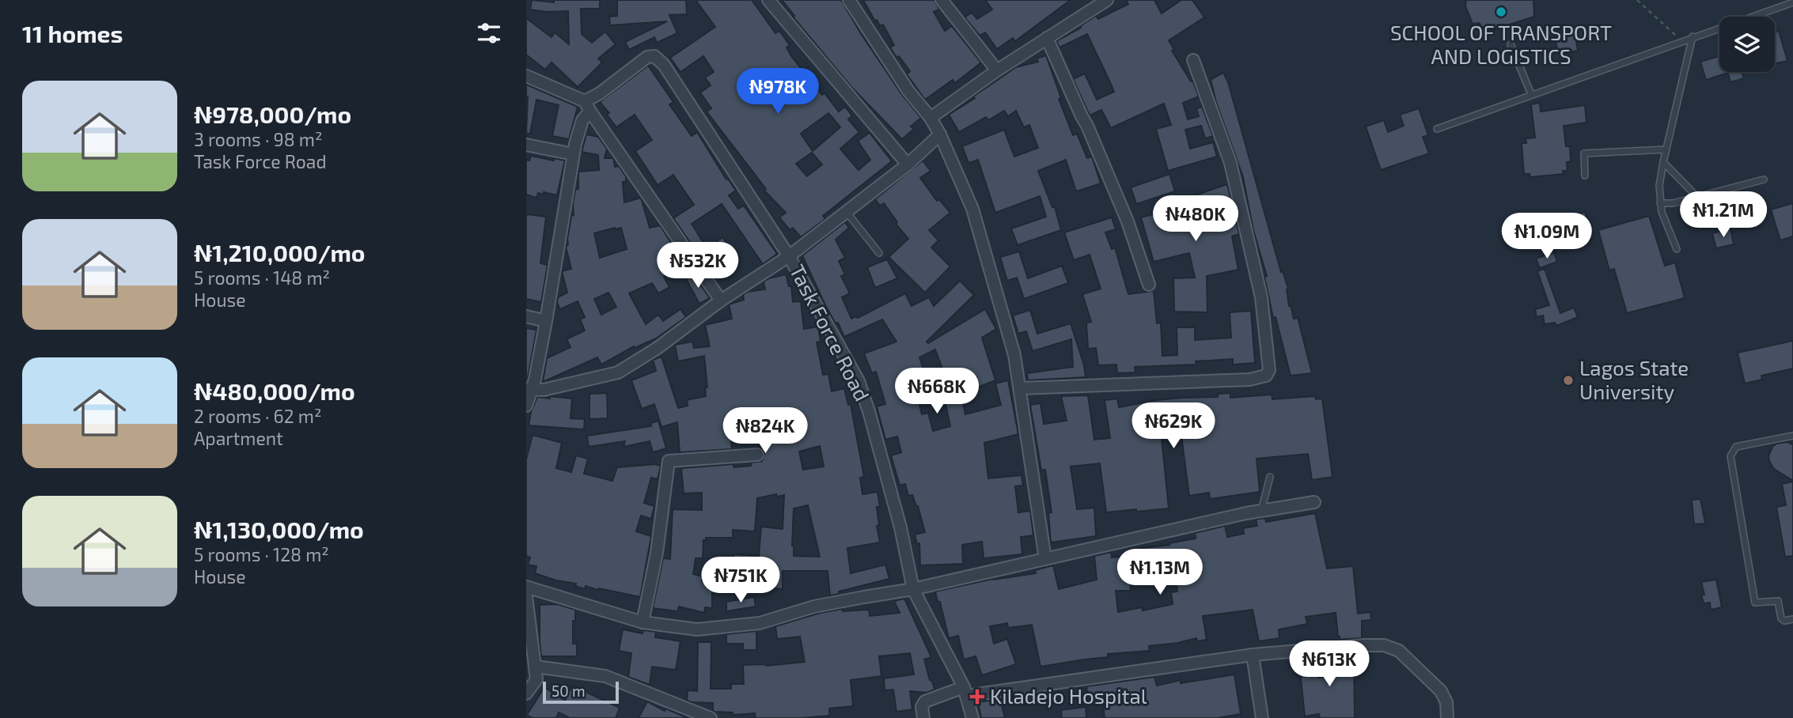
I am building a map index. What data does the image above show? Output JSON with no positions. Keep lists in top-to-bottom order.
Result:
{
  "streets": {
    "street": ["Task Force Road"]
  },
  "places": {
    "other": ["SCHOOL OF TRANSPORT AND LOGISTICS", "Lagos State University"],
    "health": ["Kiladejo Hospital"]
  },
  "scale_bar": "50 m",
  "page": {
    "heading": "11 homes",
    "list": [
      {
        "name": "₦978,000/mo",
        "note": "3 rooms · 98 m² · Task Force Road"
      },
      {
        "name": "₦1,210,000/mo",
        "note": "5 rooms · 148 m² · House"
      },
      {
        "name": "₦480,000/mo",
        "note": "2 rooms · 62 m² · Apartment"
      },
      {
        "name": "₦1,130,000/mo",
        "note": "5 rooms · 128 m² · House"
      }
    ],
    "price": [
      "₦978K",
      "₦1.21M",
      "₦480K",
      "₦1.09M",
      "₦532K",
      "₦668K",
      "₦629K",
      "₦824K",
      "₦1.13M",
      "₦751K",
      "₦613K"
    ],
    "scale": "50 m"
  }
}
